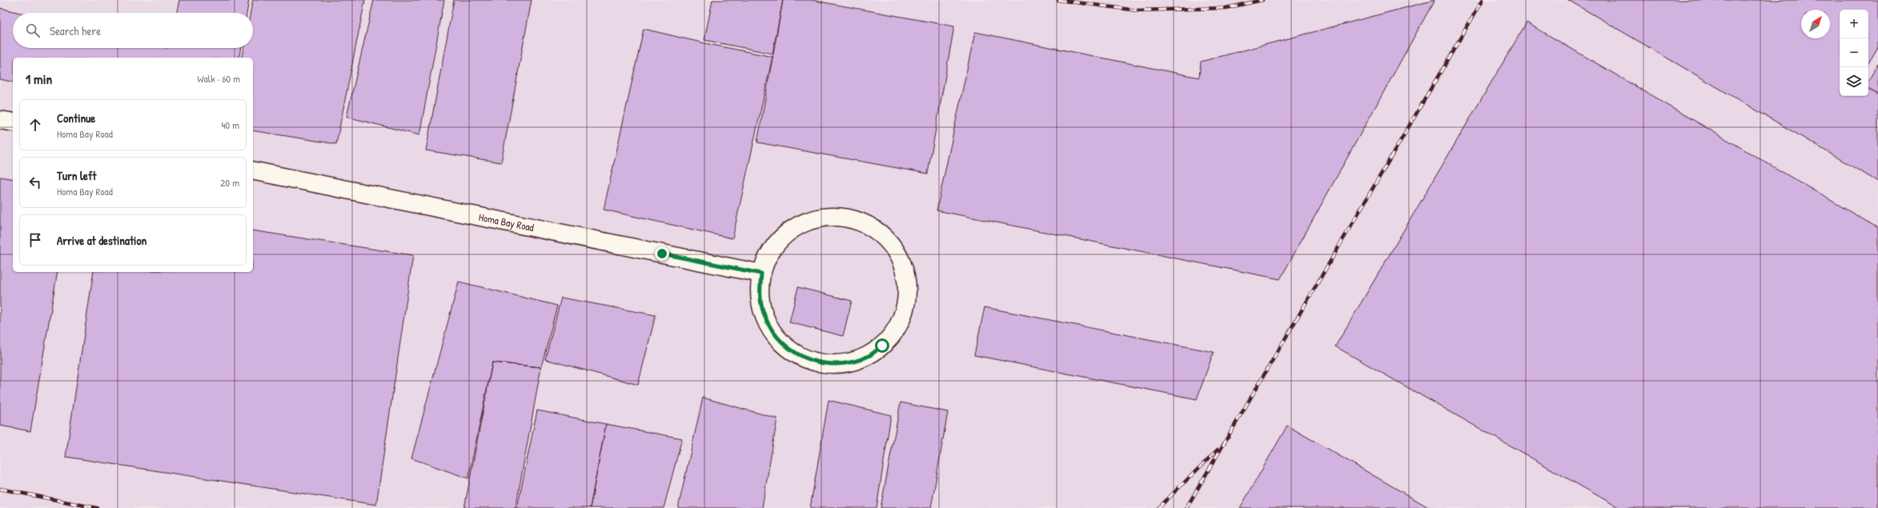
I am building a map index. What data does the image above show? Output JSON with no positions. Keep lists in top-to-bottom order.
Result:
{
  "streets": {
    "lane": ["Homa Bay Road"]
  },
  "north": "top right",
  "page": {
    "map_buttons": ["+", "−"],
    "search": "Search here",
    "heading": ["1 min", "Walk · 60 m"],
    "list": [
      ["Continue", "Homa Bay Road", "40 m"],
      ["Turn left", "Homa Bay Road", "20 m"],
      "Arrive at destination"
    ]
  }
}
